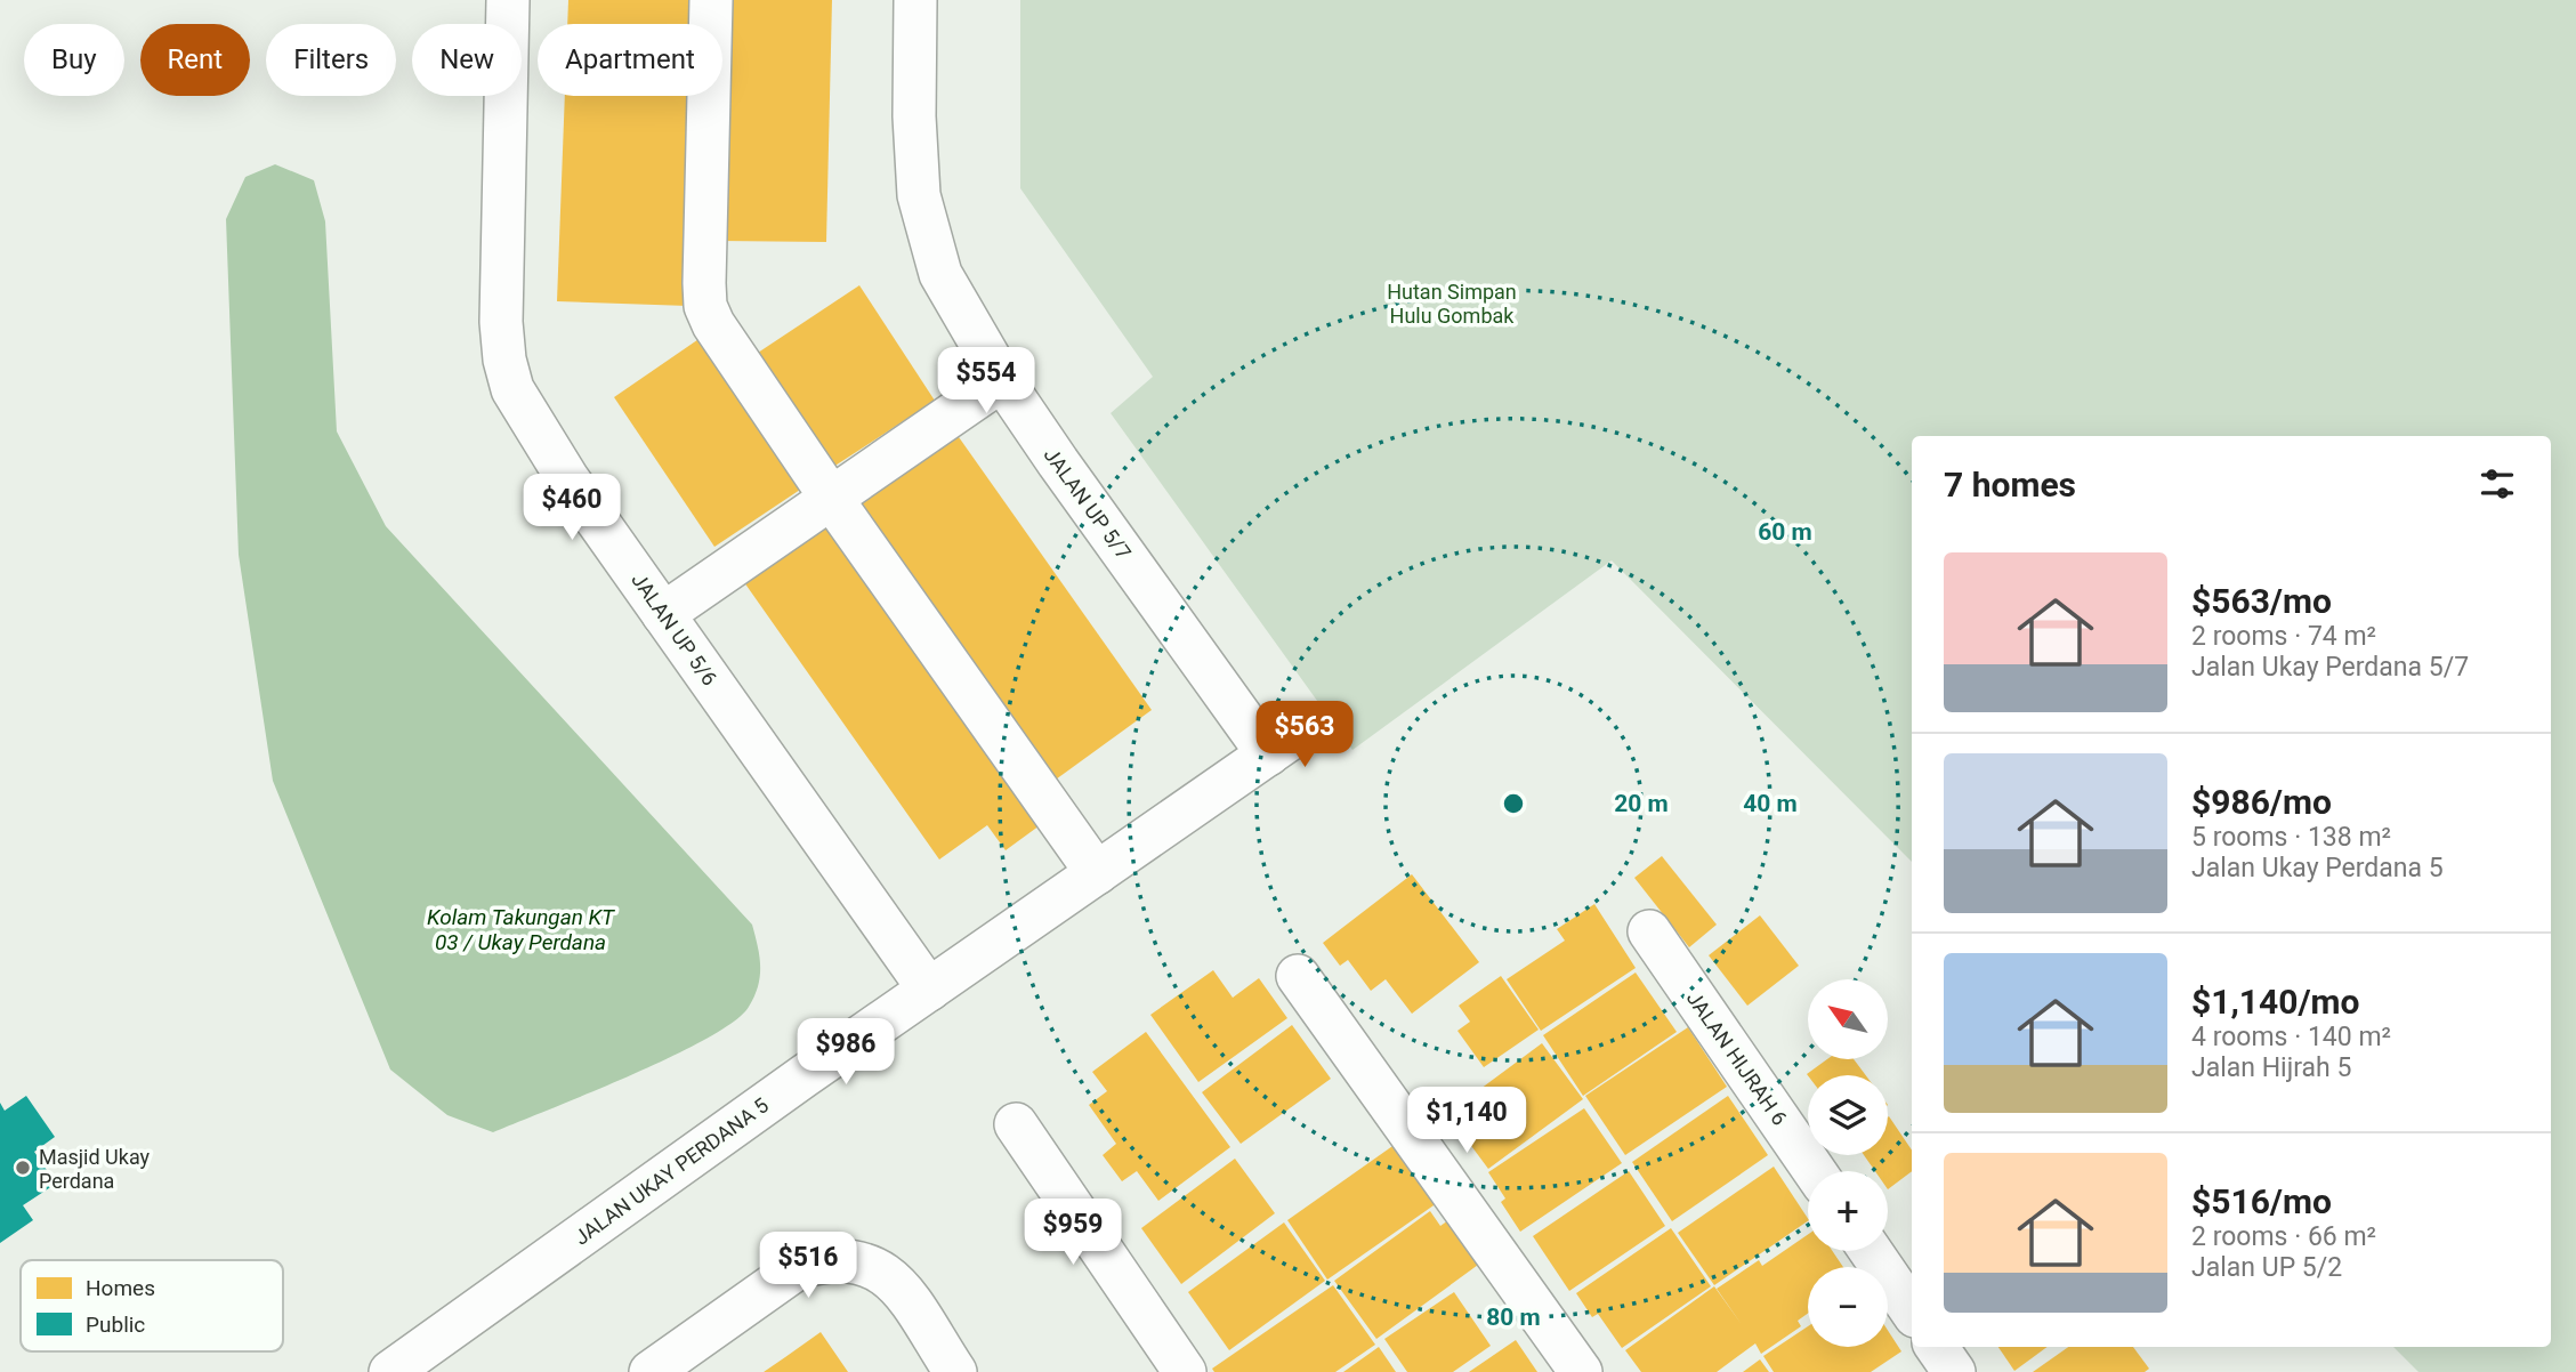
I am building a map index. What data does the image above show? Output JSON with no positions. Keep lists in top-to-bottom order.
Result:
{
  "streets": {
    "street": [
      "JALAN UP 5/7",
      "JALAN UP 5/6",
      "JALAN HIJRAH 6",
      "JALAN UKAY PERDANA 5"
    ]
  },
  "crossings": [
    ["JALAN UP 5/7", "JALAN UKAY PERDANA 5"],
    ["JALAN UP 5/6", "JALAN UKAY PERDANA 5"]
  ],
  "water": ["Kolam Takungan KT 03 / Ukay Perdana"],
  "parks": ["Hutan Simpan Hulu Gombak"],
  "places": ["Masjid Ukay Perdana"],
  "legend": ["Homes", "Public"],
  "north": "top left",
  "page": {
    "chip": [
      "Buy",
      "Rent",
      "Filters",
      "New",
      "Apartment"
    ],
    "price": [
      "$554",
      "$460",
      "$563",
      "$986",
      "$1,140",
      "$959",
      "$516"
    ],
    "heading": "7 homes",
    "list": [
      {
        "name": "$563/mo",
        "note": "2 rooms · 74 m² · Jalan Ukay Perdana 5/7"
      },
      {
        "name": "$986/mo",
        "note": "5 rooms · 138 m² · Jalan Ukay Perdana 5"
      },
      {
        "name": "$1,140/mo",
        "note": "4 rooms · 140 m² · Jalan Hijrah 5"
      },
      {
        "name": "$516/mo",
        "note": "2 rooms · 66 m² · Jalan UP 5/2"
      }
    ],
    "map_buttons": ["+", "−"]
  },
  "rings": [
    "60 m",
    "20 m",
    "40 m",
    "80 m"
  ]
}
